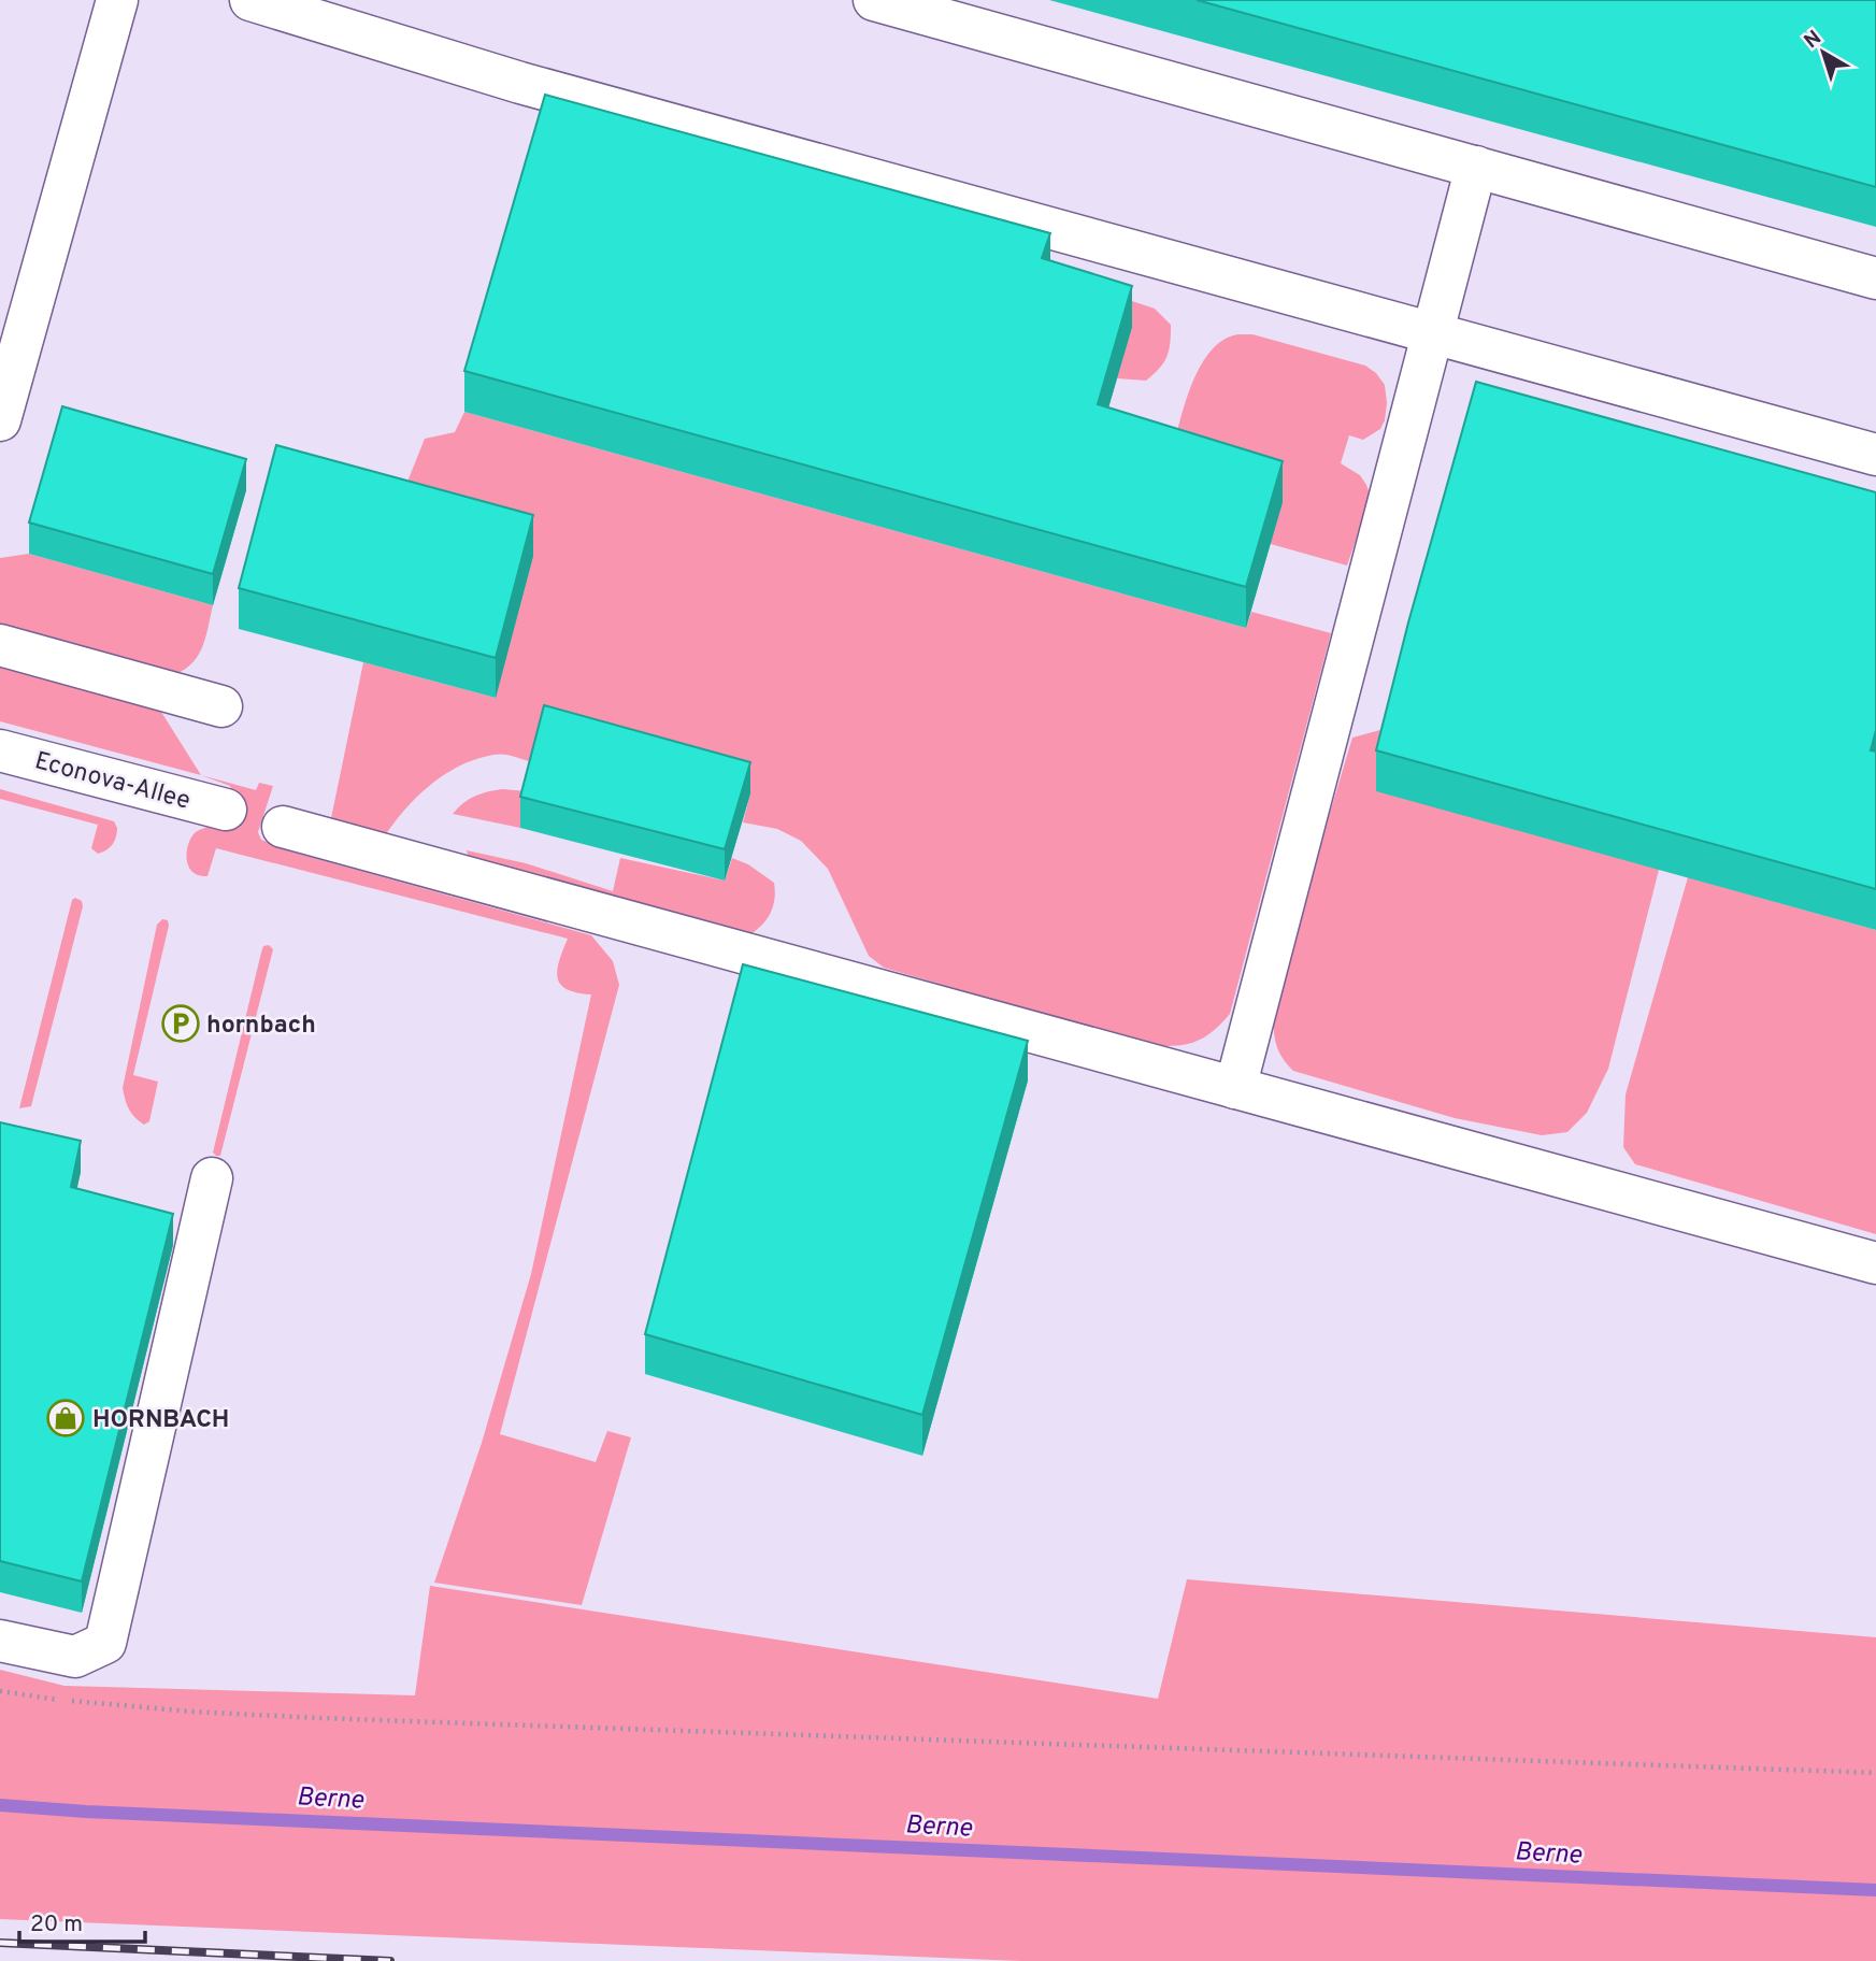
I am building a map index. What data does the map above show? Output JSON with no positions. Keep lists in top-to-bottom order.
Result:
{
  "streets": {
    "street": ["Econova-Allee"]
  },
  "water": ["Berne"],
  "places": {
    "parking": ["hornbach"],
    "shop": ["HORNBACH"]
  },
  "scale_bar": "20 m",
  "north": "top left"
}
